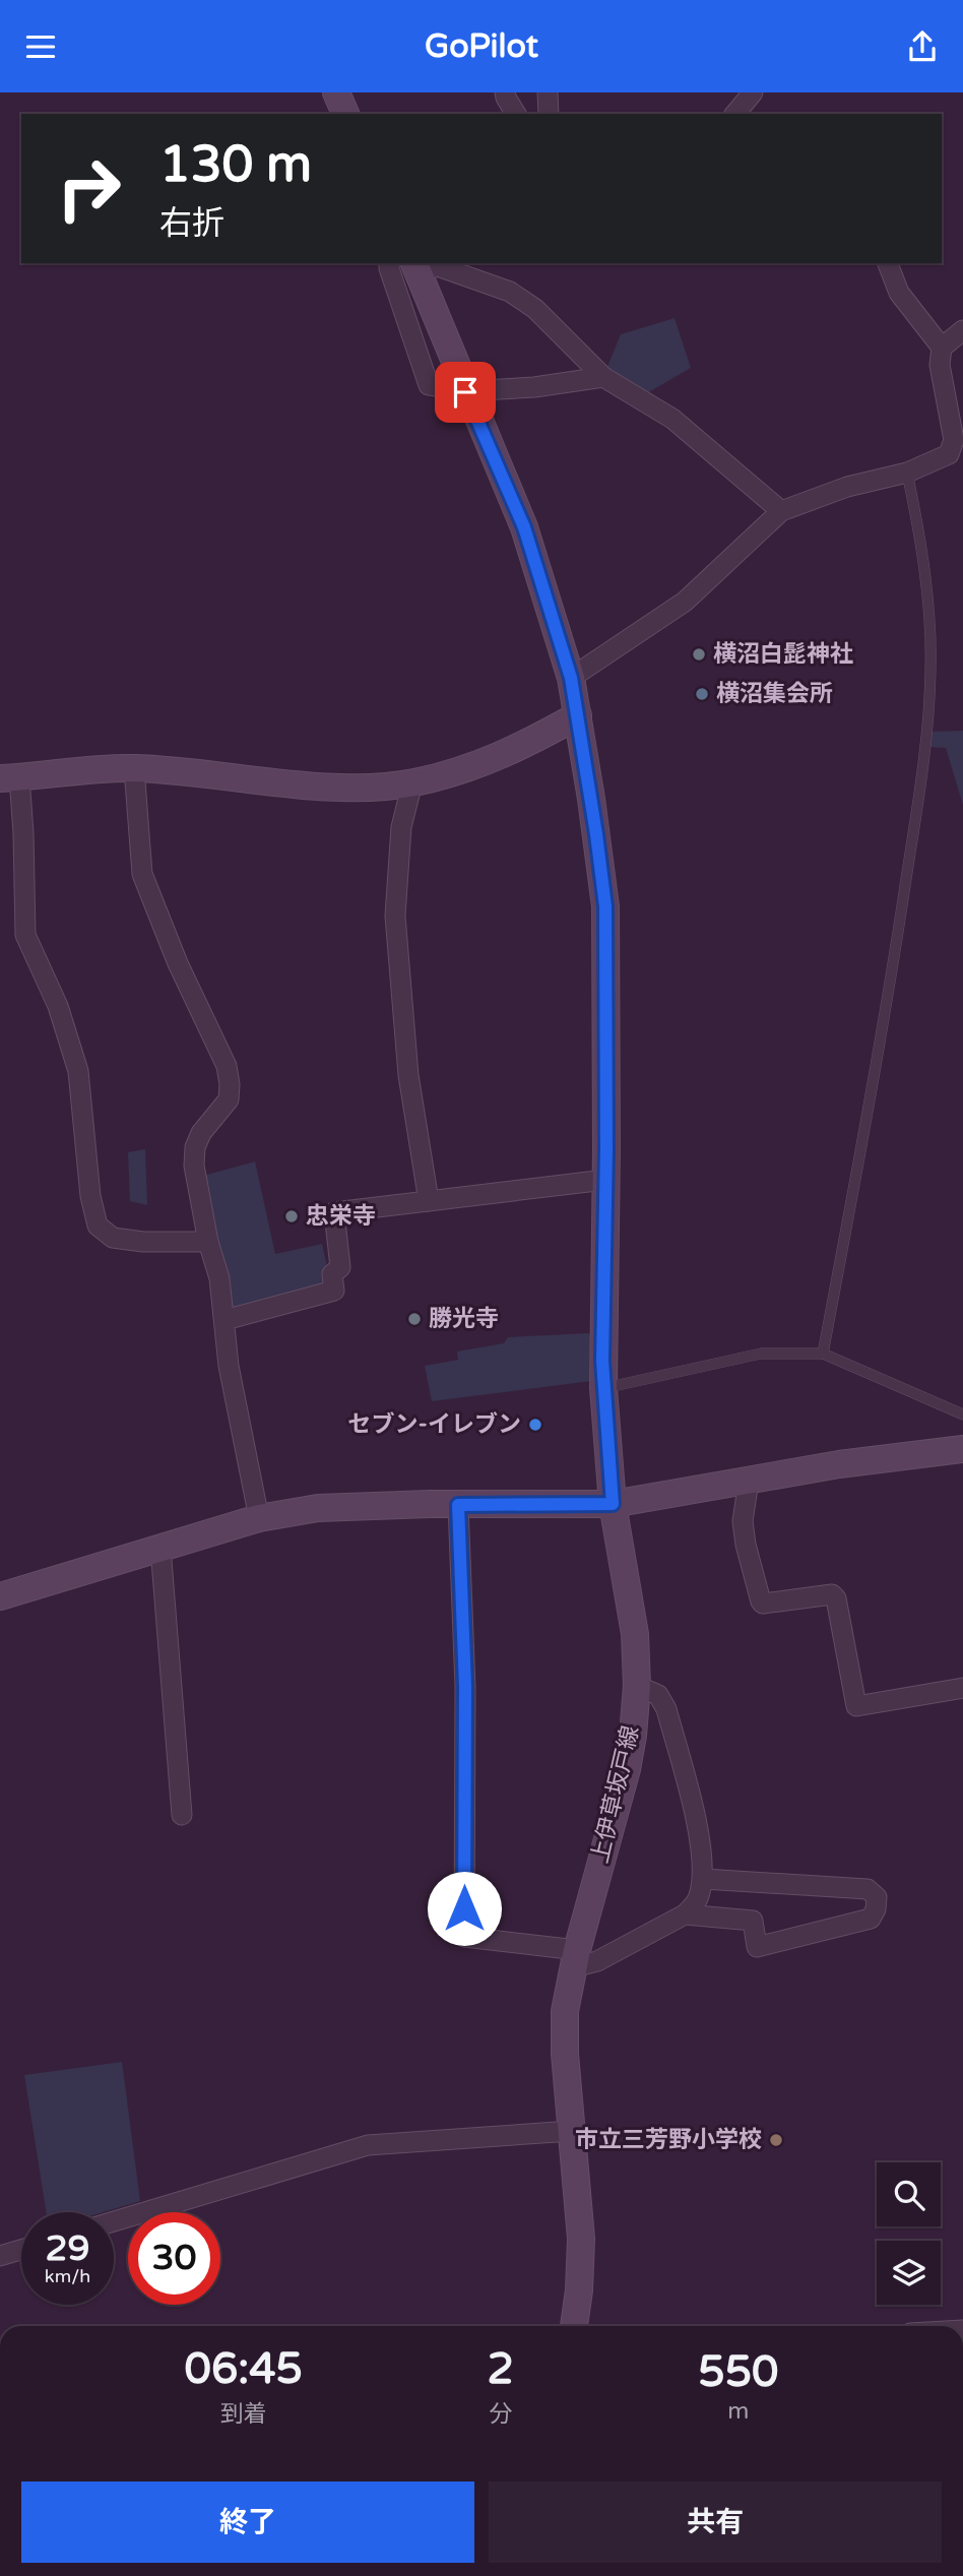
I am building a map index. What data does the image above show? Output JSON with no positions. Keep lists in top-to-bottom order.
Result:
{
  "streets": {
    "main road": ["上伊草坂戸線"]
  },
  "places": [
    "横沼白髭神社",
    "横沼集会所",
    "忠栄寺",
    "勝光寺",
    "セブン-イレブン",
    "市立三芳野小学校"
  ],
  "page": {
    "header": "GoPilot",
    "turn": ["130 m", "右折"],
    "speed": "29 km/h",
    "limit": "30",
    "eta": [
      "06:45",
      "到着",
      "2",
      "分",
      "550",
      "m"
    ],
    "buttons": ["終了", "共有"]
  }
}
